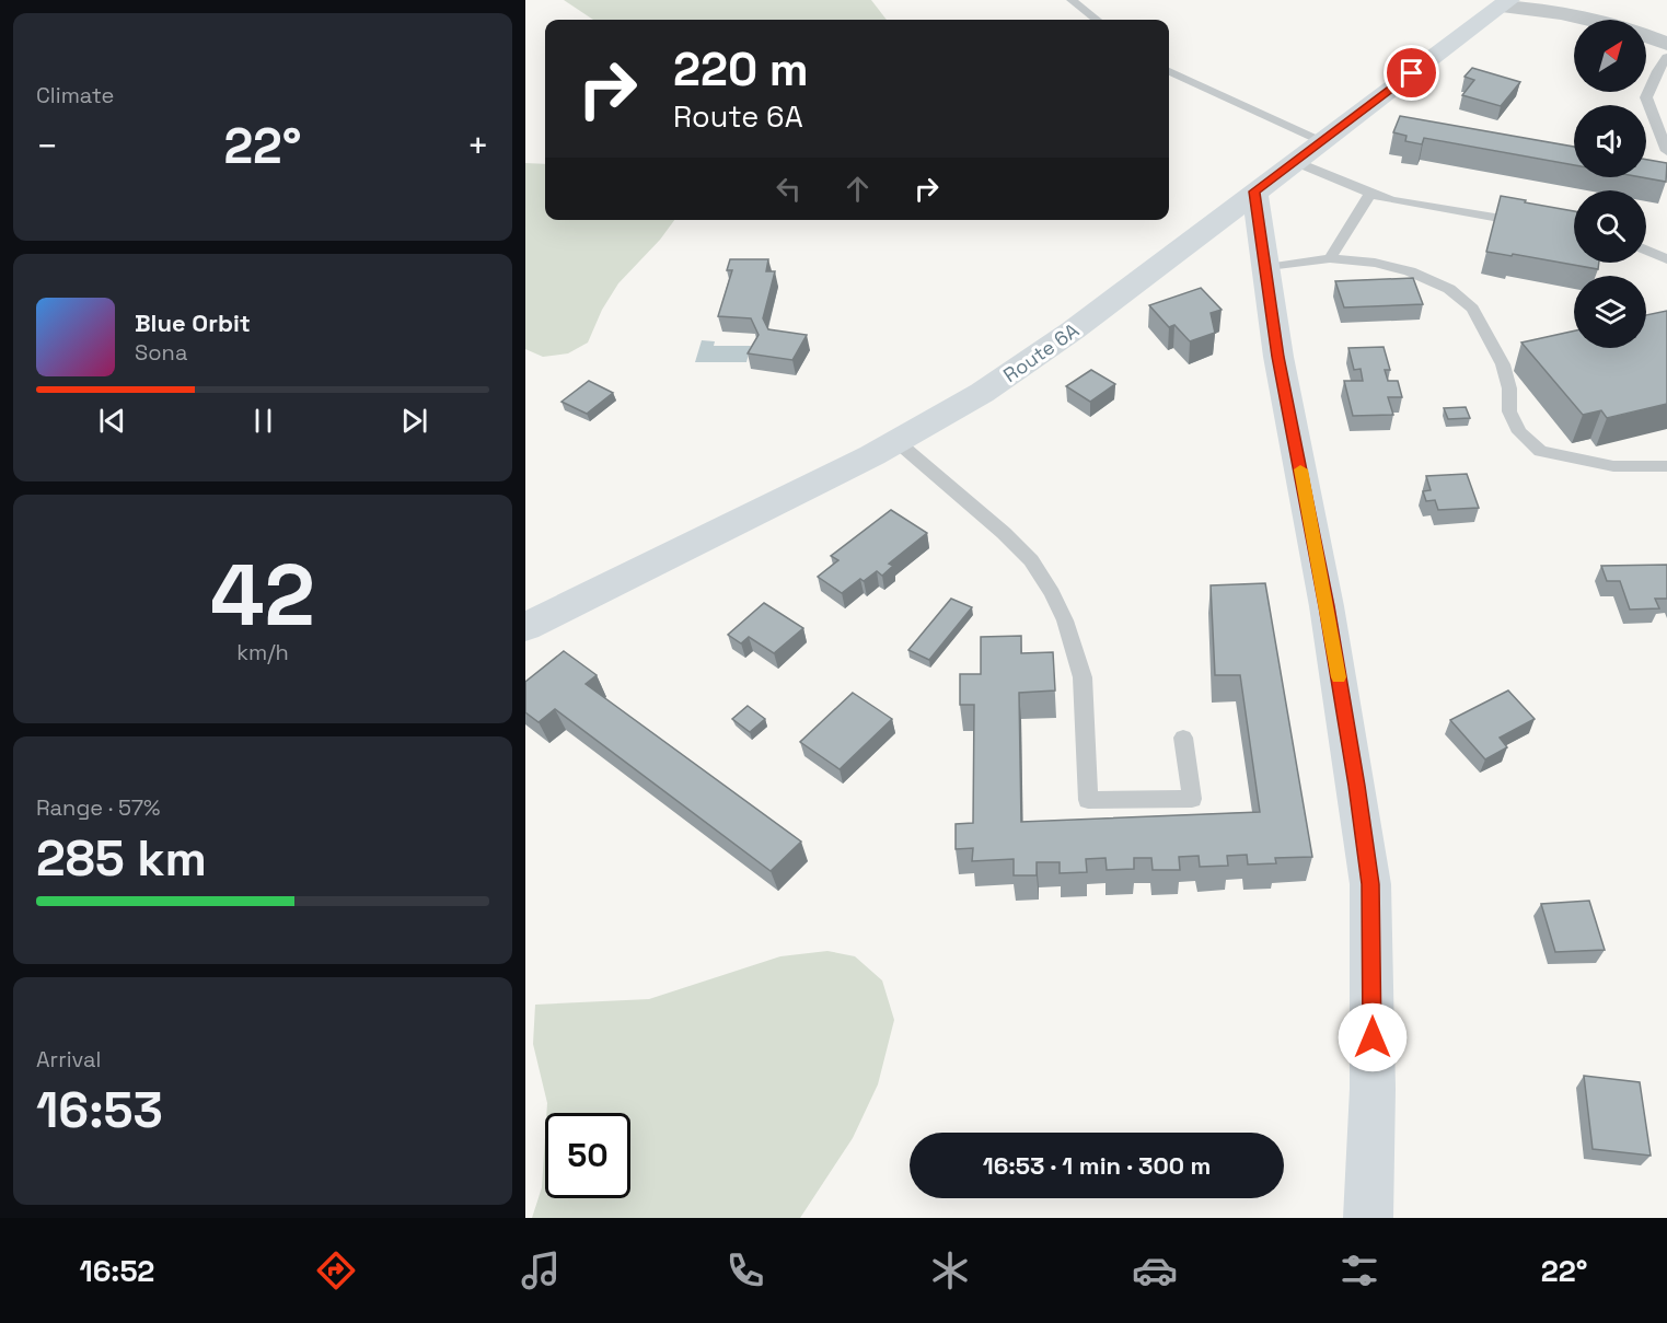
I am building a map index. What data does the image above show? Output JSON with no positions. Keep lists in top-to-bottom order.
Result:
{
  "streets": {
    "main road": ["Route 6A"]
  },
  "north": "top right",
  "page": {
    "tile": [
      "Climate",
      ["42", "km/h"],
      ["Range · 57%", "285 km"],
      ["Arrival", "16:53"]
    ],
    "turn": ["220 m", "Route 6A"],
    "heat": ["−", "22°", "+"],
    "song": ["Blue Orbit", "Sona"],
    "limit": "50",
    "trip": "16:53 · 1 min · 300 m",
    "tabs": ["16:52", "22°"]
  }
}
